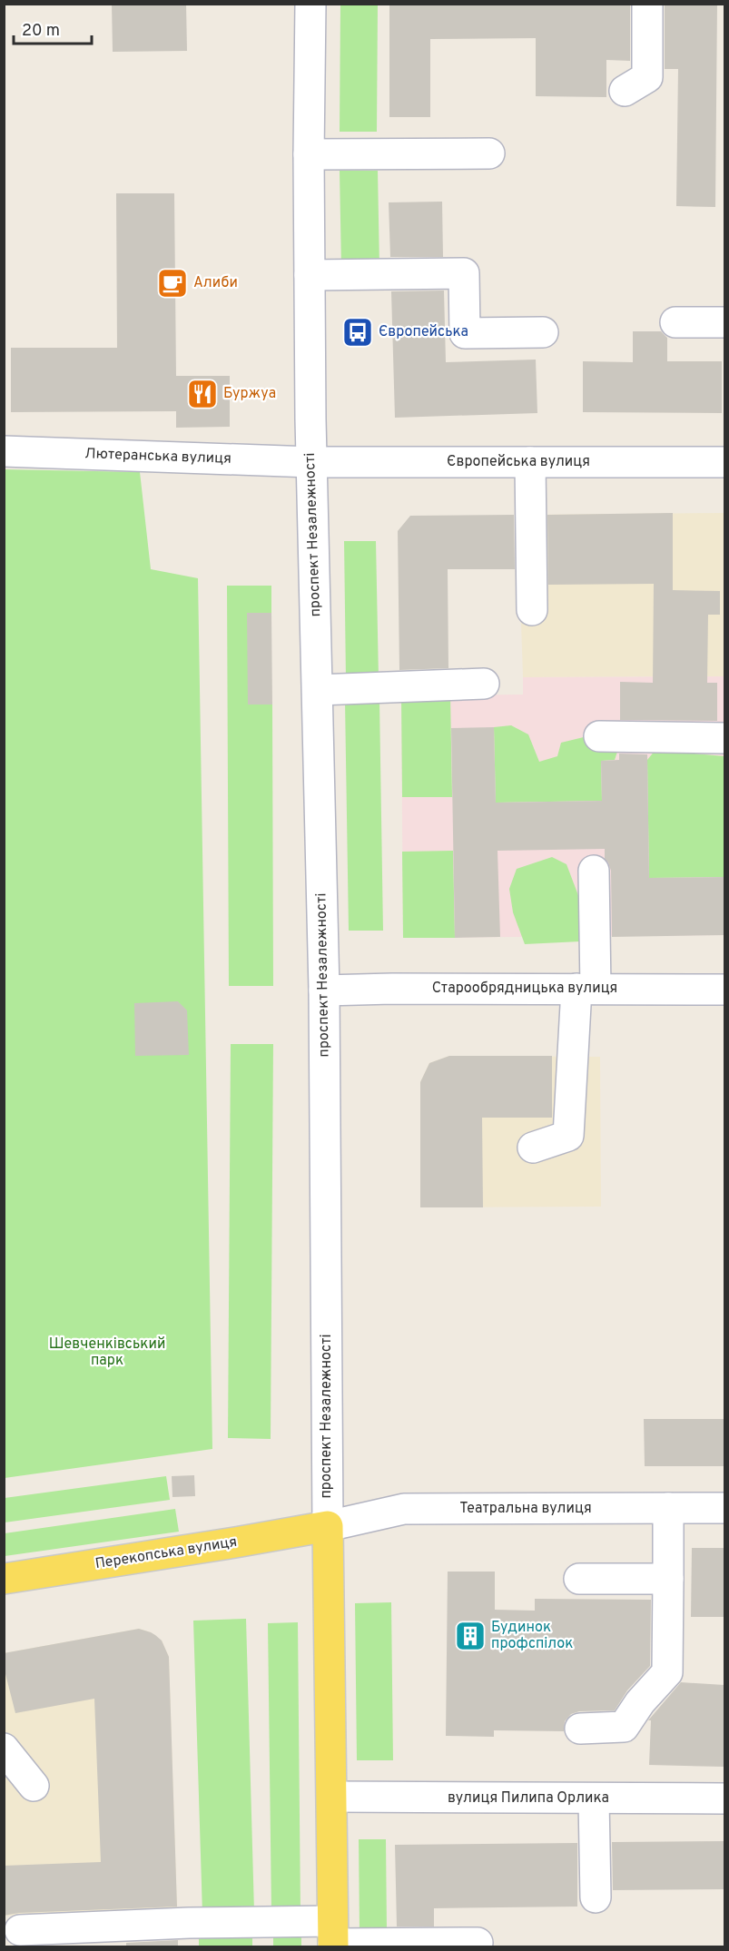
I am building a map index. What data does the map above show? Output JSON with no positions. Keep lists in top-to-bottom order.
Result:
{
  "streets": {
    "main road": ["проспект Незалежності", "Перекопська вулиця"],
    "street": [
      "Лютеранська вулиця",
      "Європейська вулиця",
      "Старообрядницька вулиця",
      "Театральна вулиця",
      "вулиця Пилипа Орлика"
    ]
  },
  "crossings": [
    ["Лютеранська вулиця", "Європейська вулиця"],
    ["Лютеранська вулиця", "проспект Незалежності"],
    ["Європейська вулиця", "проспект Незалежності"],
    ["проспект Незалежності", "Старообрядницька вулиця"],
    ["проспект Незалежності", "Театральна вулиця"],
    ["проспект Незалежності", "Перекопська вулиця"],
    ["проспект Незалежності", "вулиця Пилипа Орлика"],
    ["Театральна вулиця", "Перекопська вулиця"]
  ],
  "parks": ["Шевченківський парк"],
  "places": {
    "cafe": ["Алиби"],
    "bus stop": ["Європейська"],
    "restaurant": ["Буржуа"],
    "building": ["Будинок профспілок"]
  },
  "scale_bar": "20 m"
}
